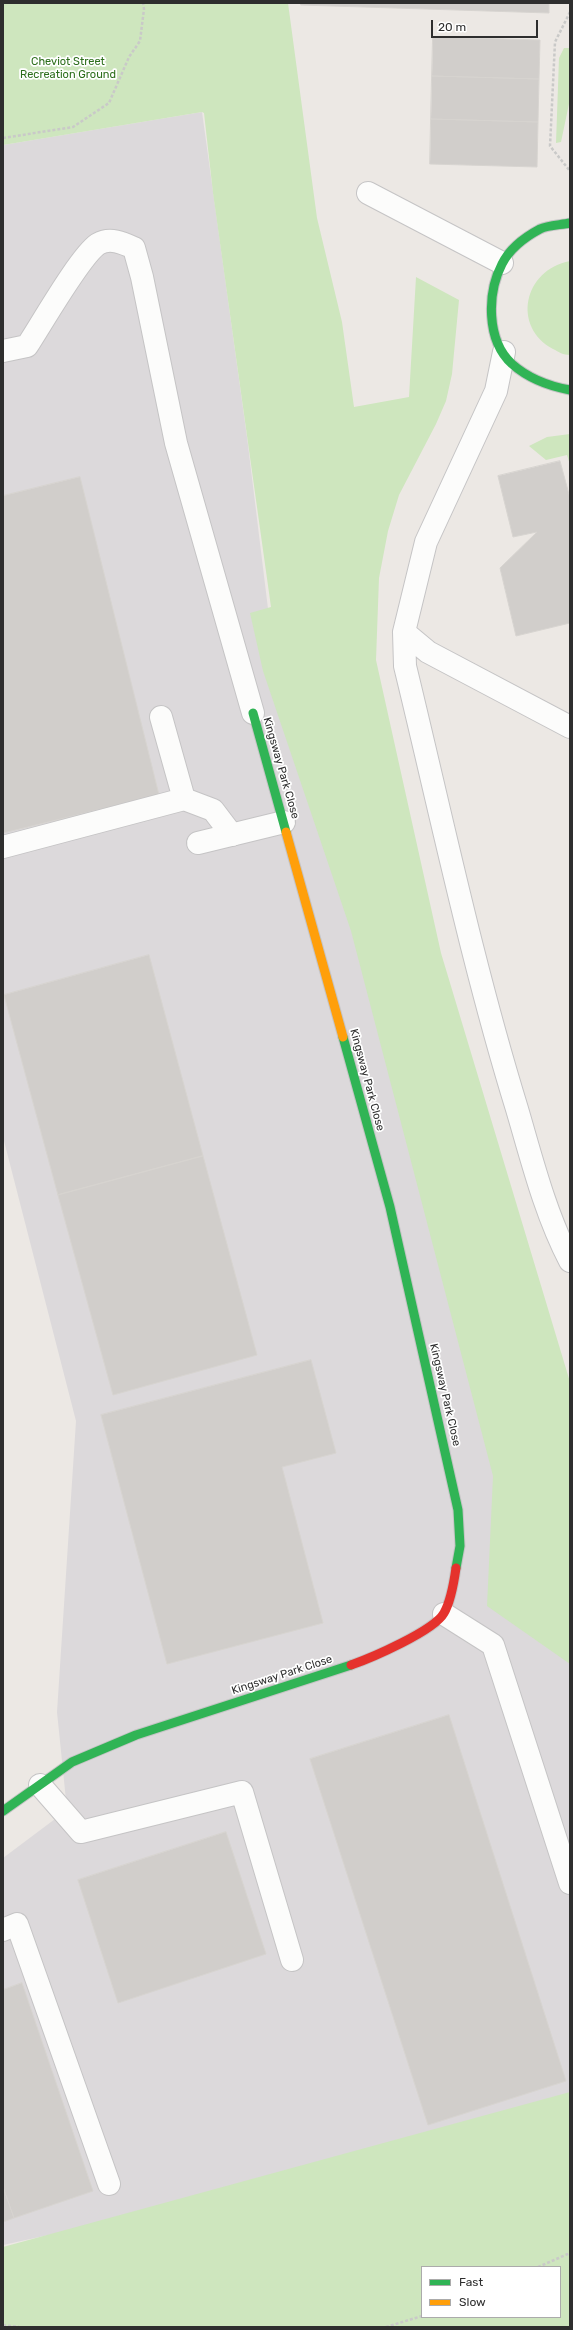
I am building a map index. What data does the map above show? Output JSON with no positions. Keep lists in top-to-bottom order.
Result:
{
  "streets": {
    "street": ["Kingsway Park Close"]
  },
  "parks": ["Cheviot Street Recreation Ground"],
  "legend": ["Fast", "Slow"],
  "scale_bar": "20 m"
}
